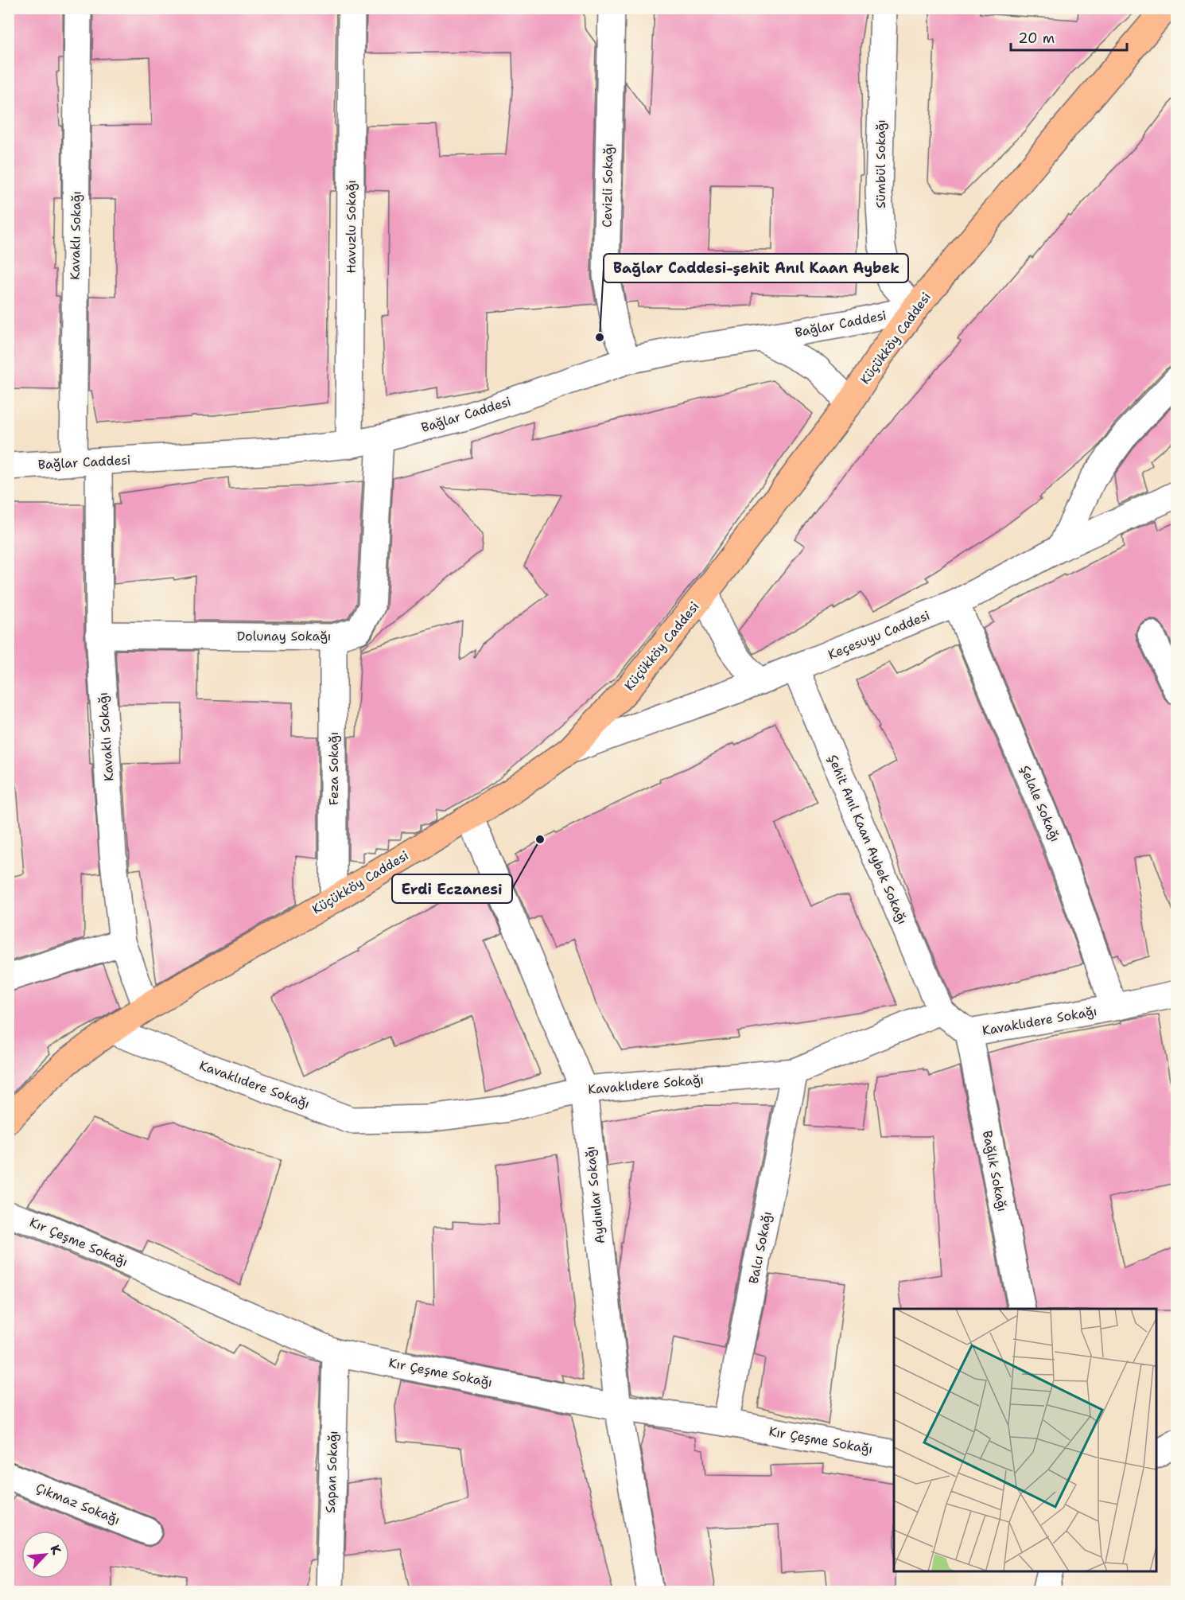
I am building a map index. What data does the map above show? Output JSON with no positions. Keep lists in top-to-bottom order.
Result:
{
  "streets": {
    "main road": ["Küçükköy Caddesi"],
    "street": [
      "Sümbül Sokağı",
      "Cevizli Sokağı",
      "Havuzlu Sokağı",
      "Kavaklı Sokağı",
      "Bağlar Caddesi",
      "Keçesuyu Caddesi",
      "Dolunay Sokağı",
      "Feza Sokağı",
      "Şelale Sokağı",
      "Şehit Anıl Kaan Aybek Sokağı",
      "Kavaklıdere Sokağı",
      "Bağlık Sokağı",
      "Aydınlar Sokağı",
      "Kır Çeşme Sokağı",
      "Balcı Sokağı",
      "Sapan Sokağı",
      "Çıkmaz Sokağı"
    ]
  },
  "crossings": [
    ["Sümbül Sokağı", "Bağlar Caddesi"],
    ["Sümbül Sokağı", "Küçükköy Caddesi"],
    ["Cevizli Sokağı", "Bağlar Caddesi"],
    ["Havuzlu Sokağı", "Bağlar Caddesi"],
    ["Kavaklı Sokağı", "Bağlar Caddesi"],
    ["Kavaklı Sokağı", "Küçükköy Caddesi"],
    ["Kavaklı Sokağı", "Dolunay Sokağı"],
    ["Bağlar Caddesi", "Küçükköy Caddesi"],
    ["Bağlar Caddesi", "Dolunay Sokağı"],
    ["Küçükköy Caddesi", "Keçesuyu Caddesi"],
    ["Küçükköy Caddesi", "Feza Sokağı"],
    ["Küçükköy Caddesi", "Kavaklıdere Sokağı"],
    ["Küçükköy Caddesi", "Aydınlar Sokağı"],
    ["Keçesuyu Caddesi", "Şelale Sokağı"],
    ["Keçesuyu Caddesi", "Şehit Anıl Kaan Aybek Sokağı"],
    ["Dolunay Sokağı", "Feza Sokağı"],
    ["Şelale Sokağı", "Kavaklıdere Sokağı"],
    ["Şehit Anıl Kaan Aybek Sokağı", "Kavaklıdere Sokağı"],
    ["Kavaklıdere Sokağı", "Bağlık Sokağı"],
    ["Kavaklıdere Sokağı", "Aydınlar Sokağı"],
    ["Kavaklıdere Sokağı", "Balcı Sokağı"],
    ["Aydınlar Sokağı", "Kır Çeşme Sokağı"],
    ["Kır Çeşme Sokağı", "Balcı Sokağı"],
    ["Kır Çeşme Sokağı", "Sapan Sokağı"]
  ],
  "places": ["Bağlar Caddesi-şehit Anıl Kaan Aybek", "Erdi Eczanesi"],
  "scale_bar": "20 m",
  "north": "top right"
}
